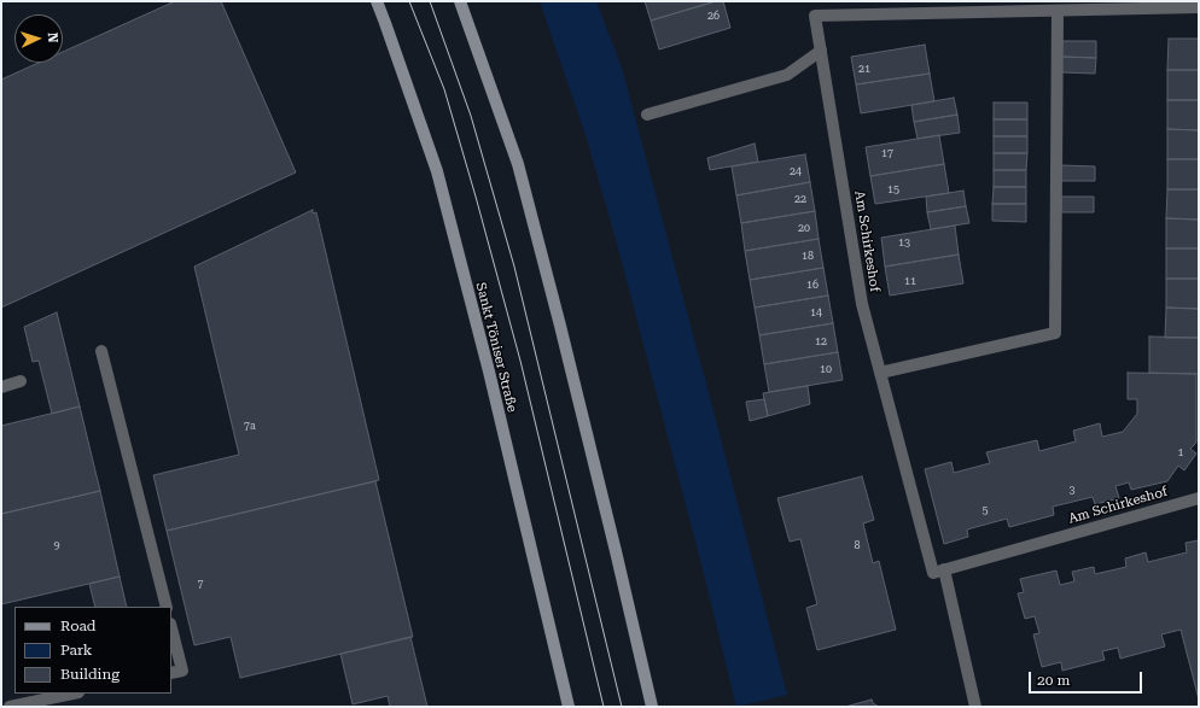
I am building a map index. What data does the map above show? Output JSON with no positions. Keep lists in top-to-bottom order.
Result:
{
  "streets": {
    "main road": ["Sankt Töniser Straße"],
    "street": ["Am Schirkeshof"]
  },
  "house_numbers": [
    "26",
    "21",
    "17",
    "24",
    "15",
    "22",
    "20",
    "13",
    "18",
    "11",
    "16",
    "14",
    "12",
    "10",
    "7a",
    "1",
    "3",
    "5",
    "9",
    "8",
    "7"
  ],
  "legend": ["Road", "Park", "Building"],
  "scale_bar": "20 m",
  "north": "right"
}
